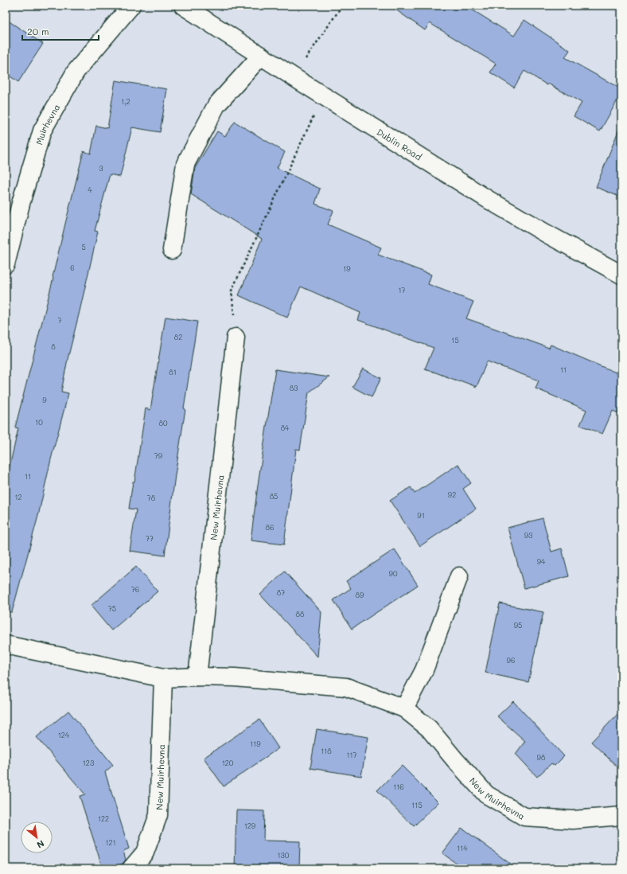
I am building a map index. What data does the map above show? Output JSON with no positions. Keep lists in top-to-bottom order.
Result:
{
  "streets": {
    "street": ["Muirhevna", "Dublin Road", "New Muirhevna"]
  },
  "house_numbers": [
    "1,2",
    "3",
    "4",
    "5",
    "6",
    "19",
    "17",
    "7",
    "82",
    "15",
    "8",
    "11",
    "81",
    "83",
    "9",
    "10",
    "80",
    "84",
    "79",
    "11",
    "92",
    "85",
    "12",
    "78",
    "91",
    "86",
    "93",
    "77",
    "94",
    "90",
    "76",
    "87",
    "89",
    "75",
    "88",
    "95",
    "96",
    "124",
    "119",
    "118",
    "117",
    "98",
    "123",
    "120",
    "116",
    "115",
    "122",
    "129",
    "121",
    "114",
    "130"
  ],
  "scale_bar": "20 m",
  "north": "bottom right"
}
